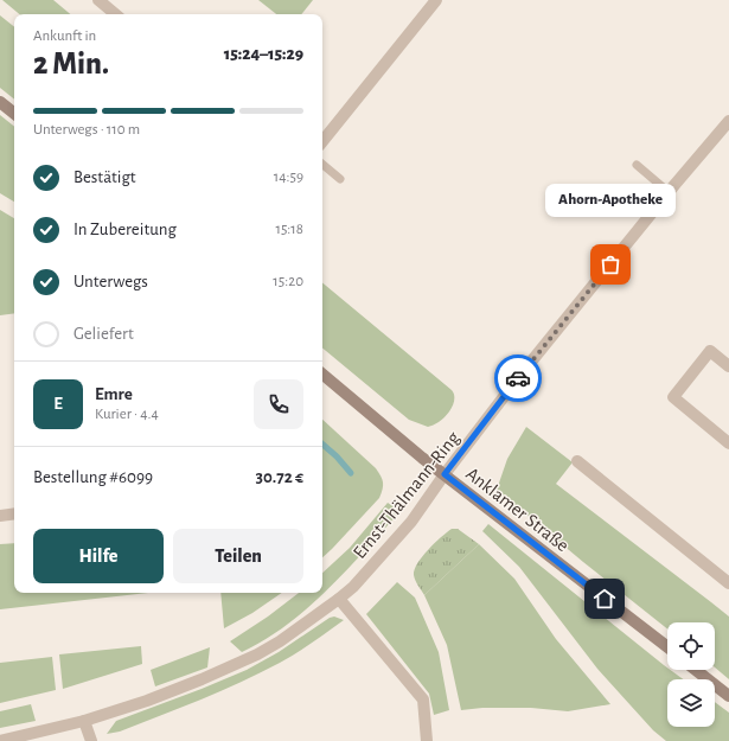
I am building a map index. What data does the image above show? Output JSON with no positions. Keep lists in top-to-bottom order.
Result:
{
  "streets": {
    "main road": ["Anklamer Straße"],
    "street": ["Ernst-Thälmann-Ring"]
  },
  "crossings": [
    ["Ernst-Thälmann-Ring", "Anklamer Straße"]
  ],
  "places": ["Ahorn-Apotheke"],
  "page": {
    "heading": ["2 Min.", "Ankunft in", "15:24–15:29"],
    "panel": [
      "Emre",
      "Kurier · 4.4",
      "Bestellung #6099",
      "30.72 €"
    ],
    "bar": "Unterwegs · 110 m",
    "list": [
      ["Bestätigt", "14:59"],
      ["In Zubereitung", "15:18"],
      ["Unterwegs", "15:20"],
      "Geliefert"
    ],
    "bubble": "Ahorn-Apotheke",
    "round": "E",
    "buttons": ["Hilfe", "Teilen"]
  }
}
